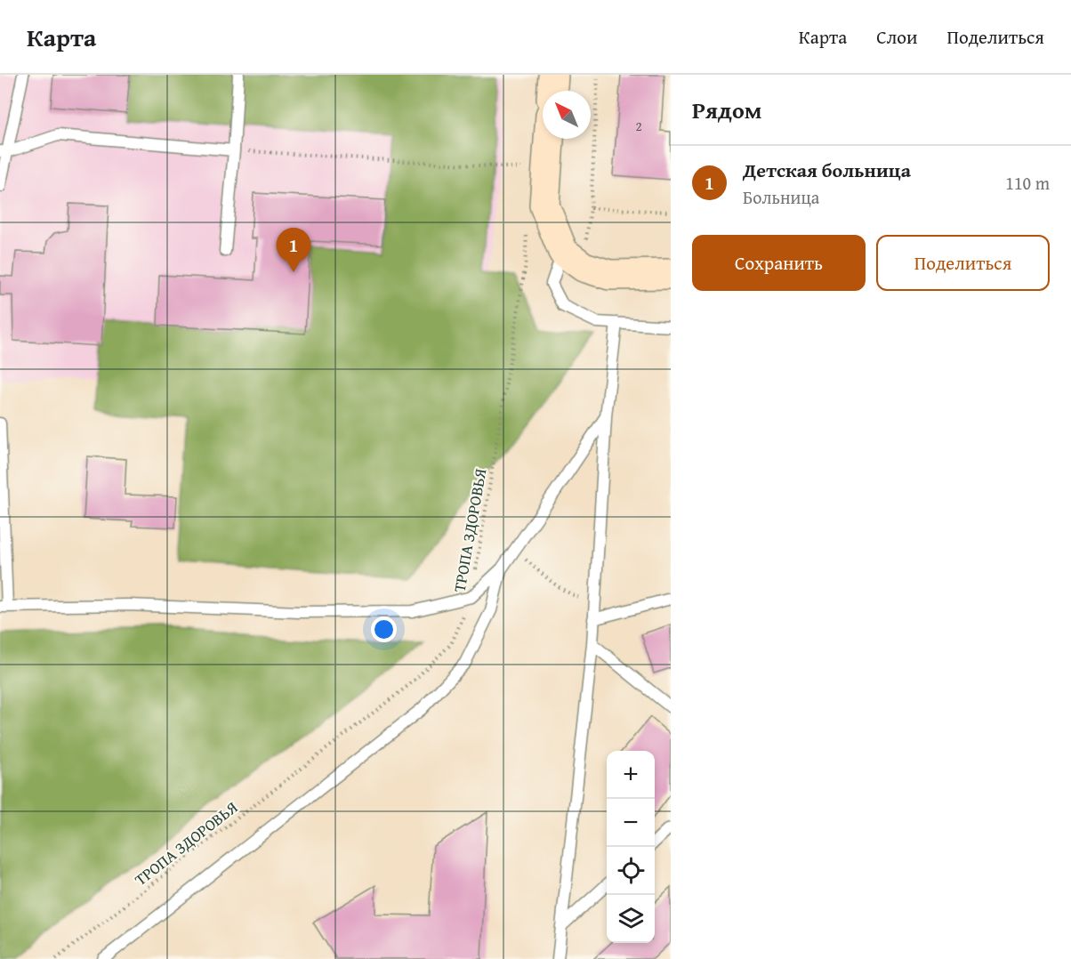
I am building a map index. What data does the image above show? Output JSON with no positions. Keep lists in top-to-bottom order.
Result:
{
  "streets": {
    "path": ["ТРОПА ЗДОРОВЬЯ"]
  },
  "house_numbers": ["2"],
  "north": "top left",
  "page": {
    "header": "Карта",
    "nav": ["Карта", "Слои", "Поделиться"],
    "heading": "Рядом",
    "list": [
      {
        "mark": "1",
        "name": "Детская больница",
        "note": "Больница",
        "value": "110 m"
      }
    ],
    "buttons": ["Сохранить", "Поделиться"],
    "pins": "1",
    "map_buttons": ["+", "−"]
  }
}
